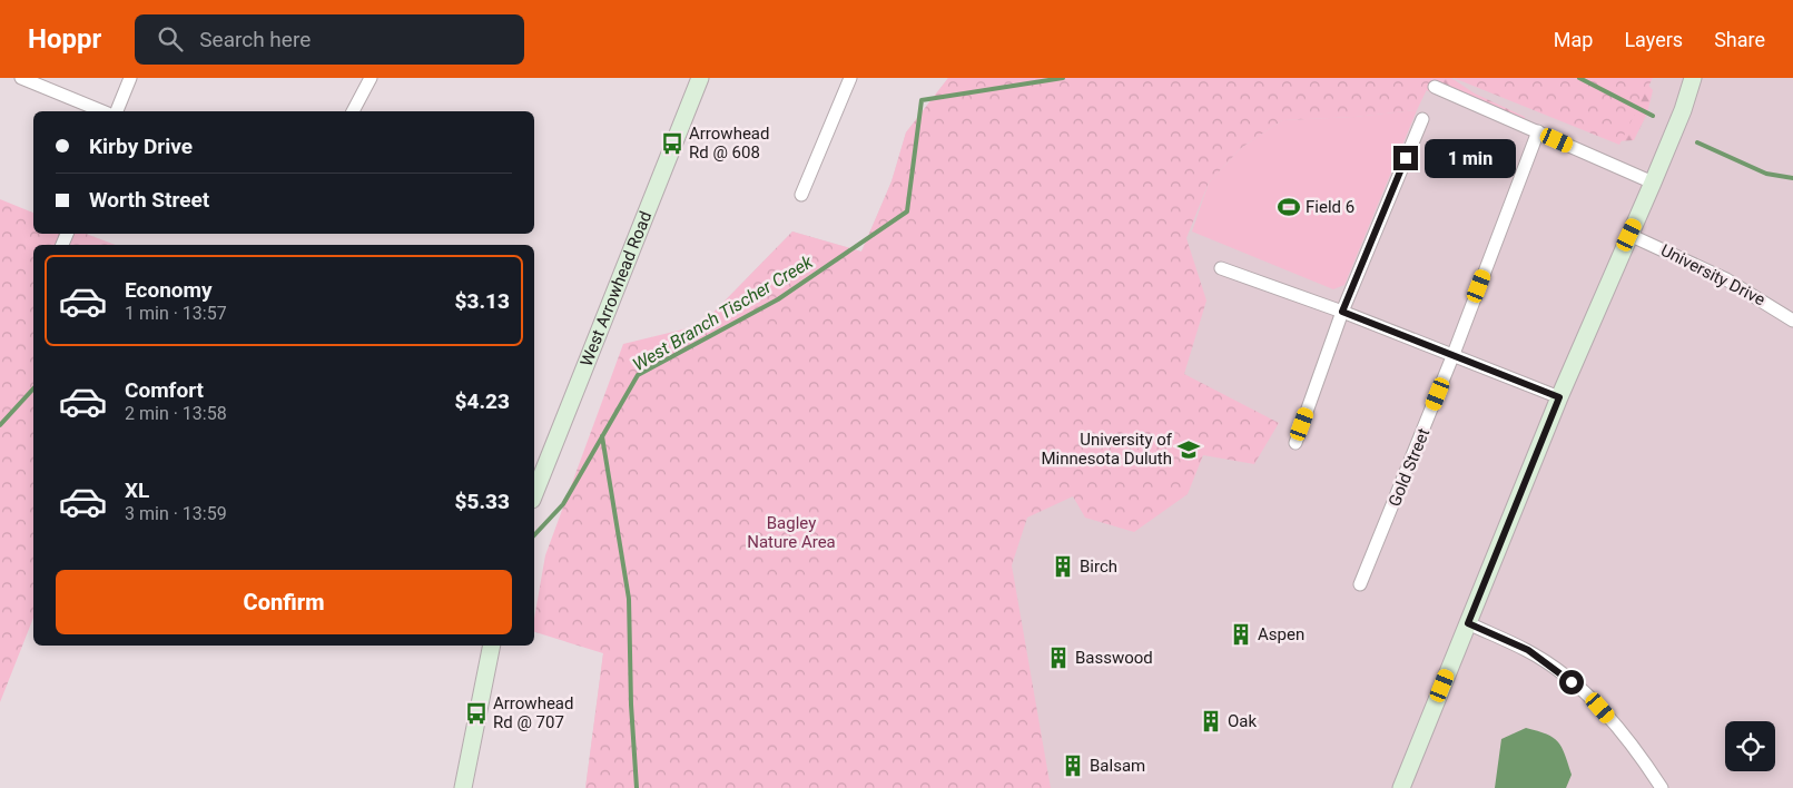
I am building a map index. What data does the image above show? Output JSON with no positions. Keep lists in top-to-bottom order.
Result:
{
  "streets": {
    "street": ["University Drive", "West Arrowhead Road", "Gold Street"]
  },
  "water": ["West Branch Tischer Creek"],
  "parks": ["Bagley Nature Area"],
  "places": {
    "bus stop": ["Arrowhead Rd @ 608", "Arrowhead Rd @ 707"],
    "sports": ["Field 6"],
    "school or university": ["University of Minnesota Duluth"],
    "building": [
      "Birch",
      "Aspen",
      "Basswood",
      "Oak",
      "Balsam"
    ]
  },
  "page": {
    "header": "Hoppr",
    "search": "Search here",
    "nav": ["Map", "Layers", "Share"],
    "banner": ["Kirby Drive", "Worth Street"],
    "bubble": "1 min",
    "list": [
      {
        "name": "Economy",
        "note": "1 min · 13:57",
        "value": "$3.13"
      },
      {
        "name": "Comfort",
        "note": "2 min · 13:58",
        "value": "$4.23"
      },
      {
        "name": "XL",
        "note": "3 min · 13:59",
        "value": "$5.33"
      }
    ],
    "buttons": "Confirm"
  }
}
